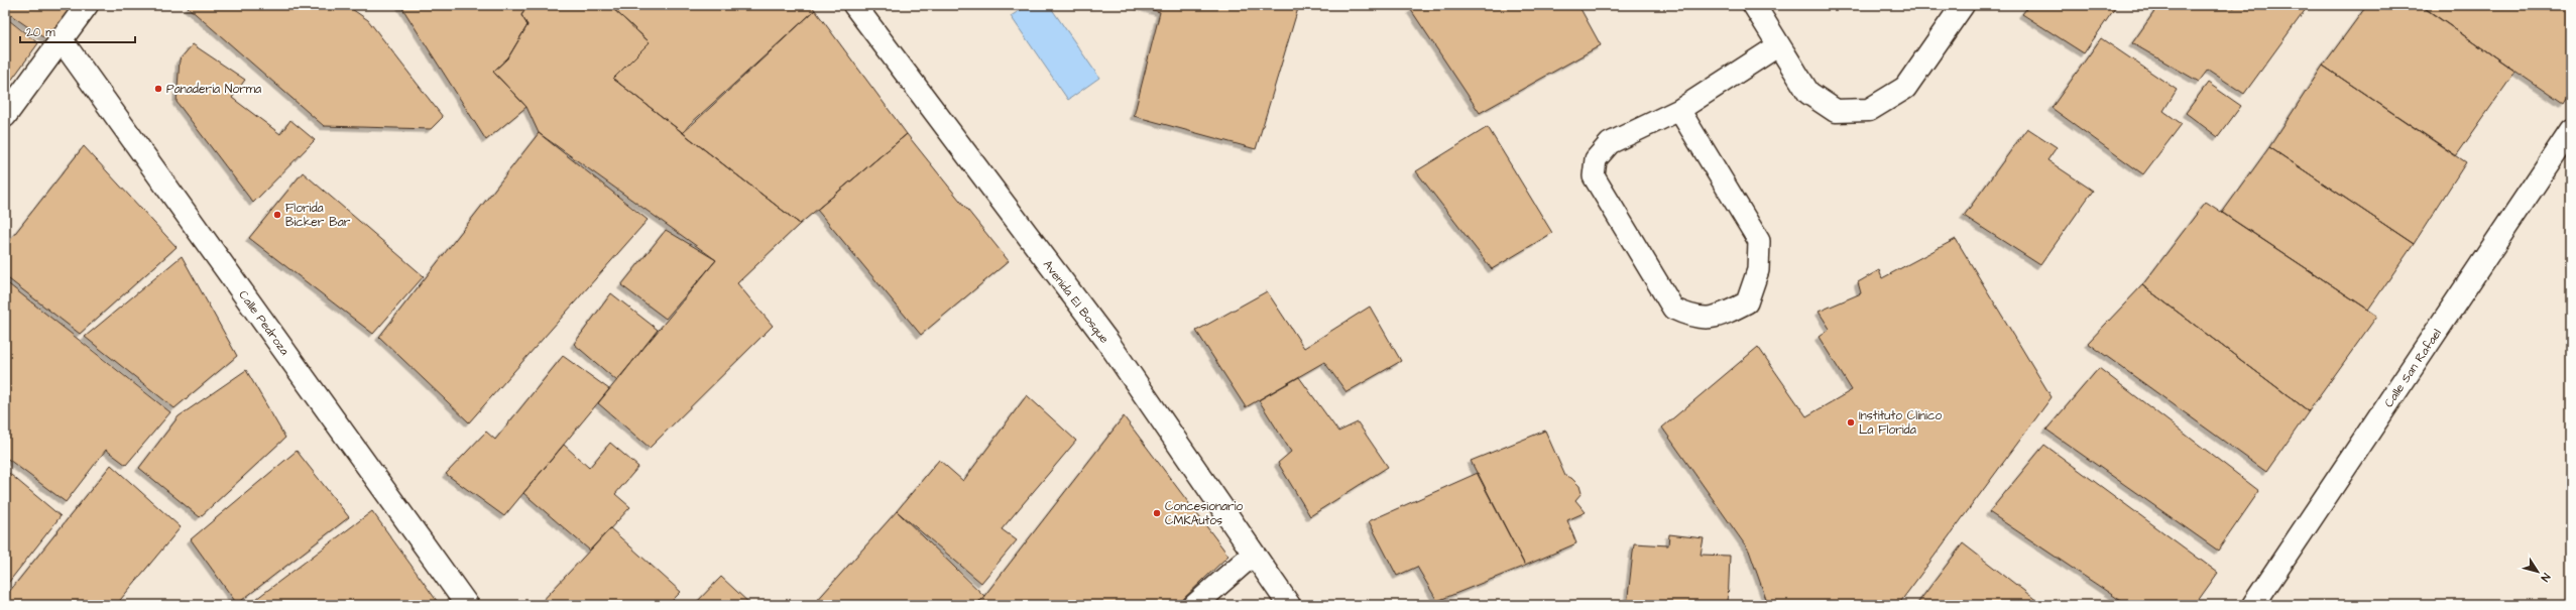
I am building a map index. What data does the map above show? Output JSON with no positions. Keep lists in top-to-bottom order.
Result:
{
  "streets": {
    "street": ["Avenida El Bosque", "Calle Pedroza", "Calle San Rafael"]
  },
  "places": [
    "Panadería Norma",
    "Florida Bicker Bar",
    "Instituto Clínico La Florida",
    "Concesionario CMKAutos"
  ],
  "scale_bar": "20 m",
  "north": "bottom right"
}
